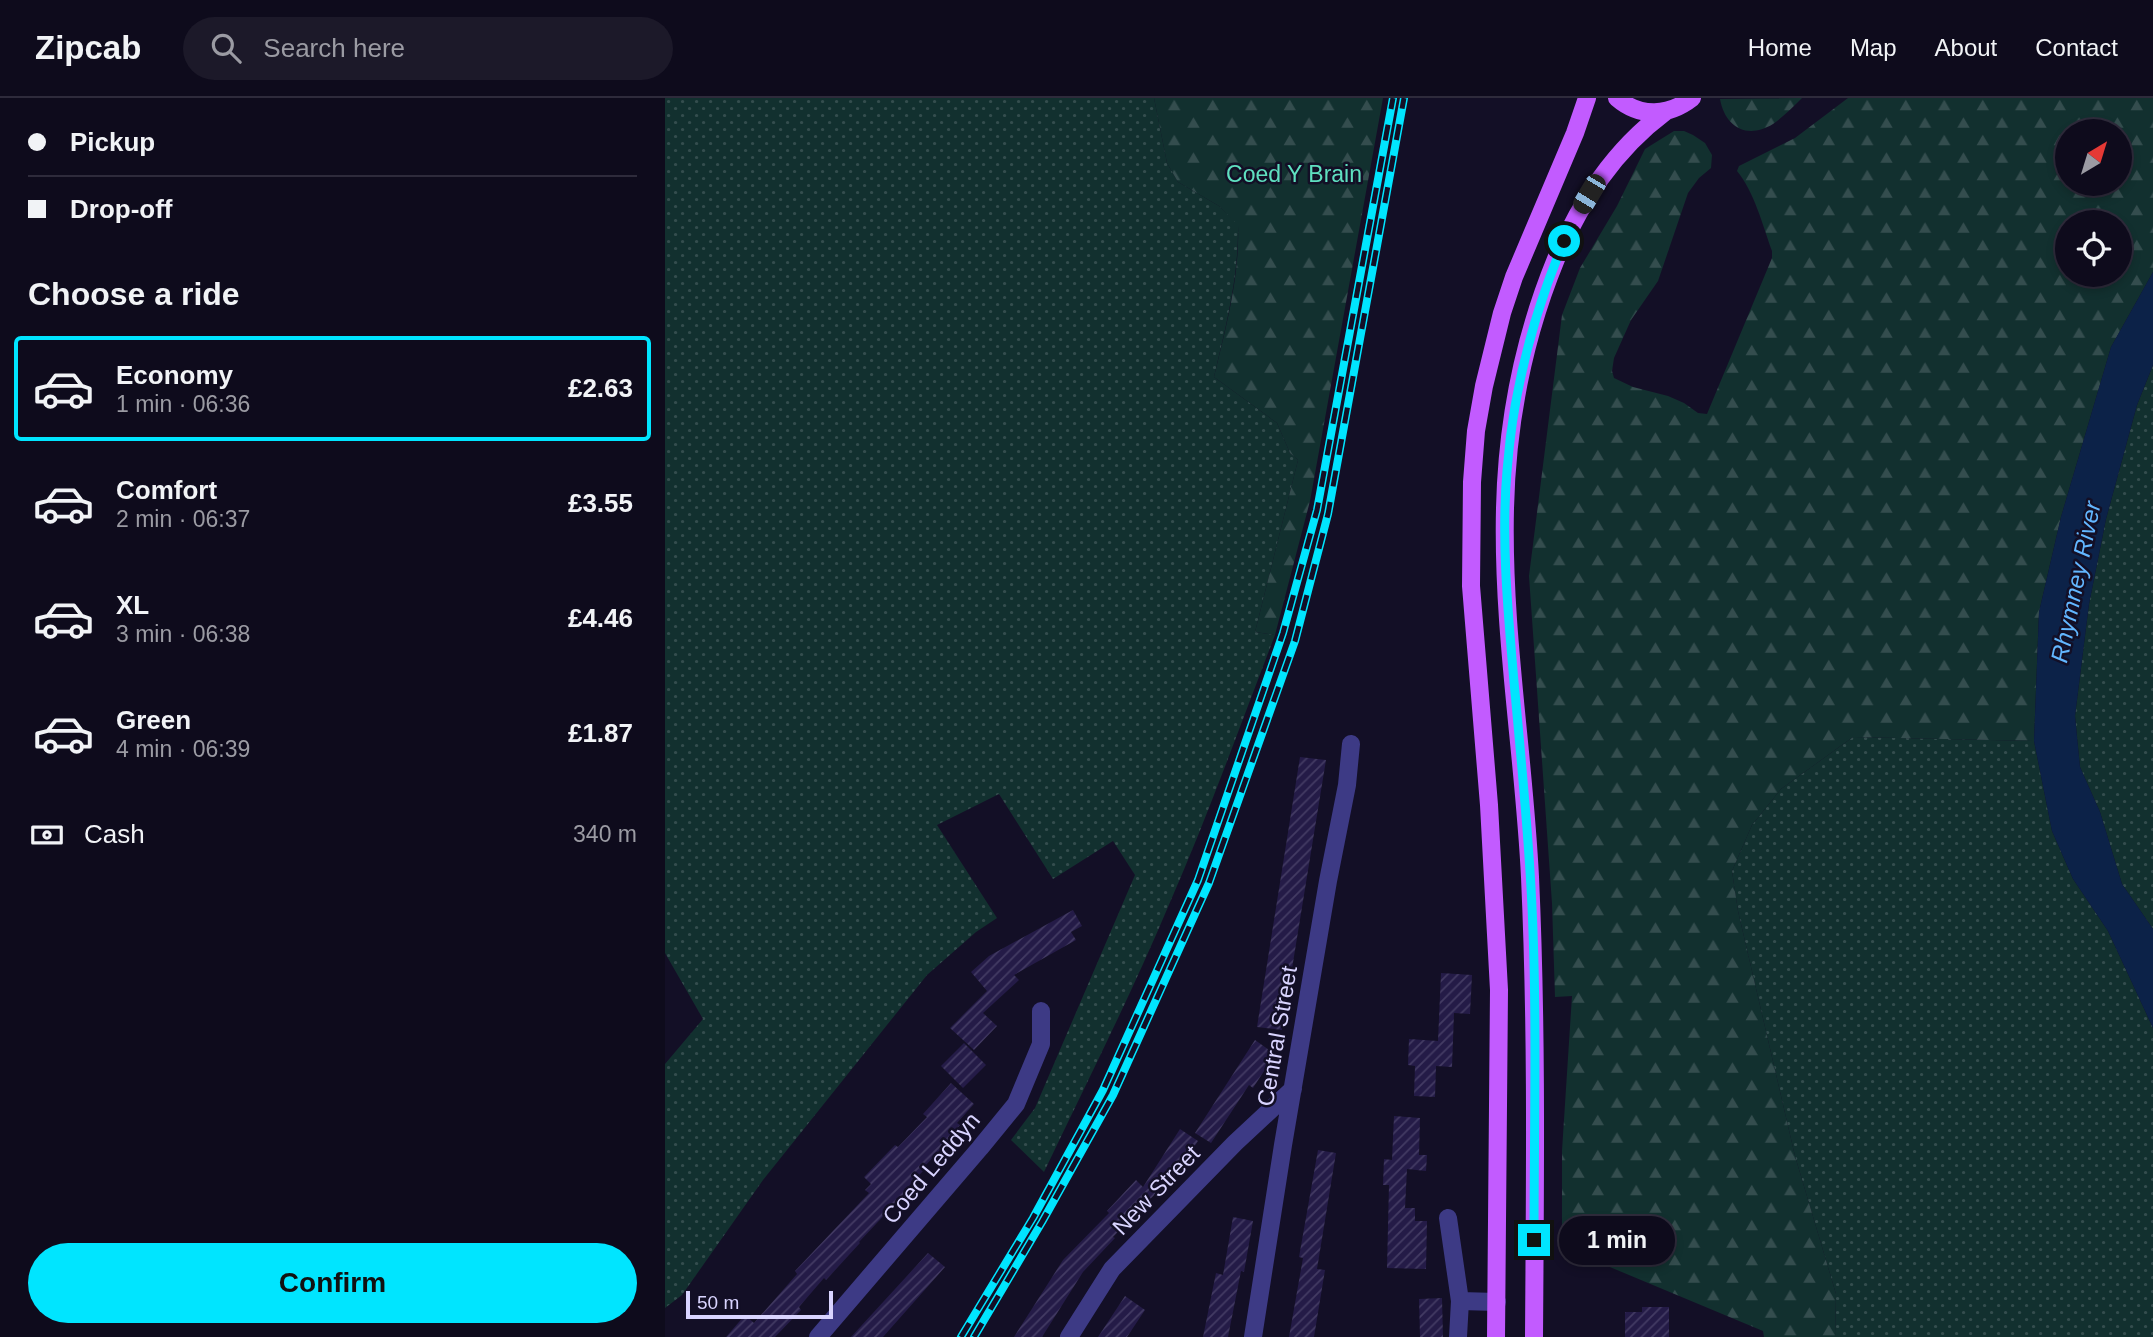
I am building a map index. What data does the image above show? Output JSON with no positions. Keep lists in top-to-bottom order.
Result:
{
  "streets": {
    "street": ["Central Street", "Coed Leddyn", "New Street"]
  },
  "crossings": [
    ["Central Street", "New Street"]
  ],
  "water": ["Rhymney River"],
  "parks": ["Coed Y Brain"],
  "scale_bar": "50 m",
  "north": "top right",
  "page": {
    "header": "Zipcab",
    "search": "Search here",
    "nav": [
      "Home",
      "Map",
      "About",
      "Contact"
    ],
    "banner": ["Pickup", "Drop-off"],
    "heading": "Choose a ride",
    "list": [
      {
        "name": "Economy",
        "note": "1 min · 06:36",
        "value": "£2.63"
      },
      {
        "name": "Comfort",
        "note": "2 min · 06:37",
        "value": "£3.55"
      },
      {
        "name": "XL",
        "note": "3 min · 06:38",
        "value": "£4.46"
      },
      {
        "name": "Green",
        "note": "4 min · 06:39",
        "value": "£1.87"
      }
    ],
    "pay": ["Cash", "340 m"],
    "bubble": "1 min",
    "buttons": "Confirm",
    "scale": "50 m"
  }
}
